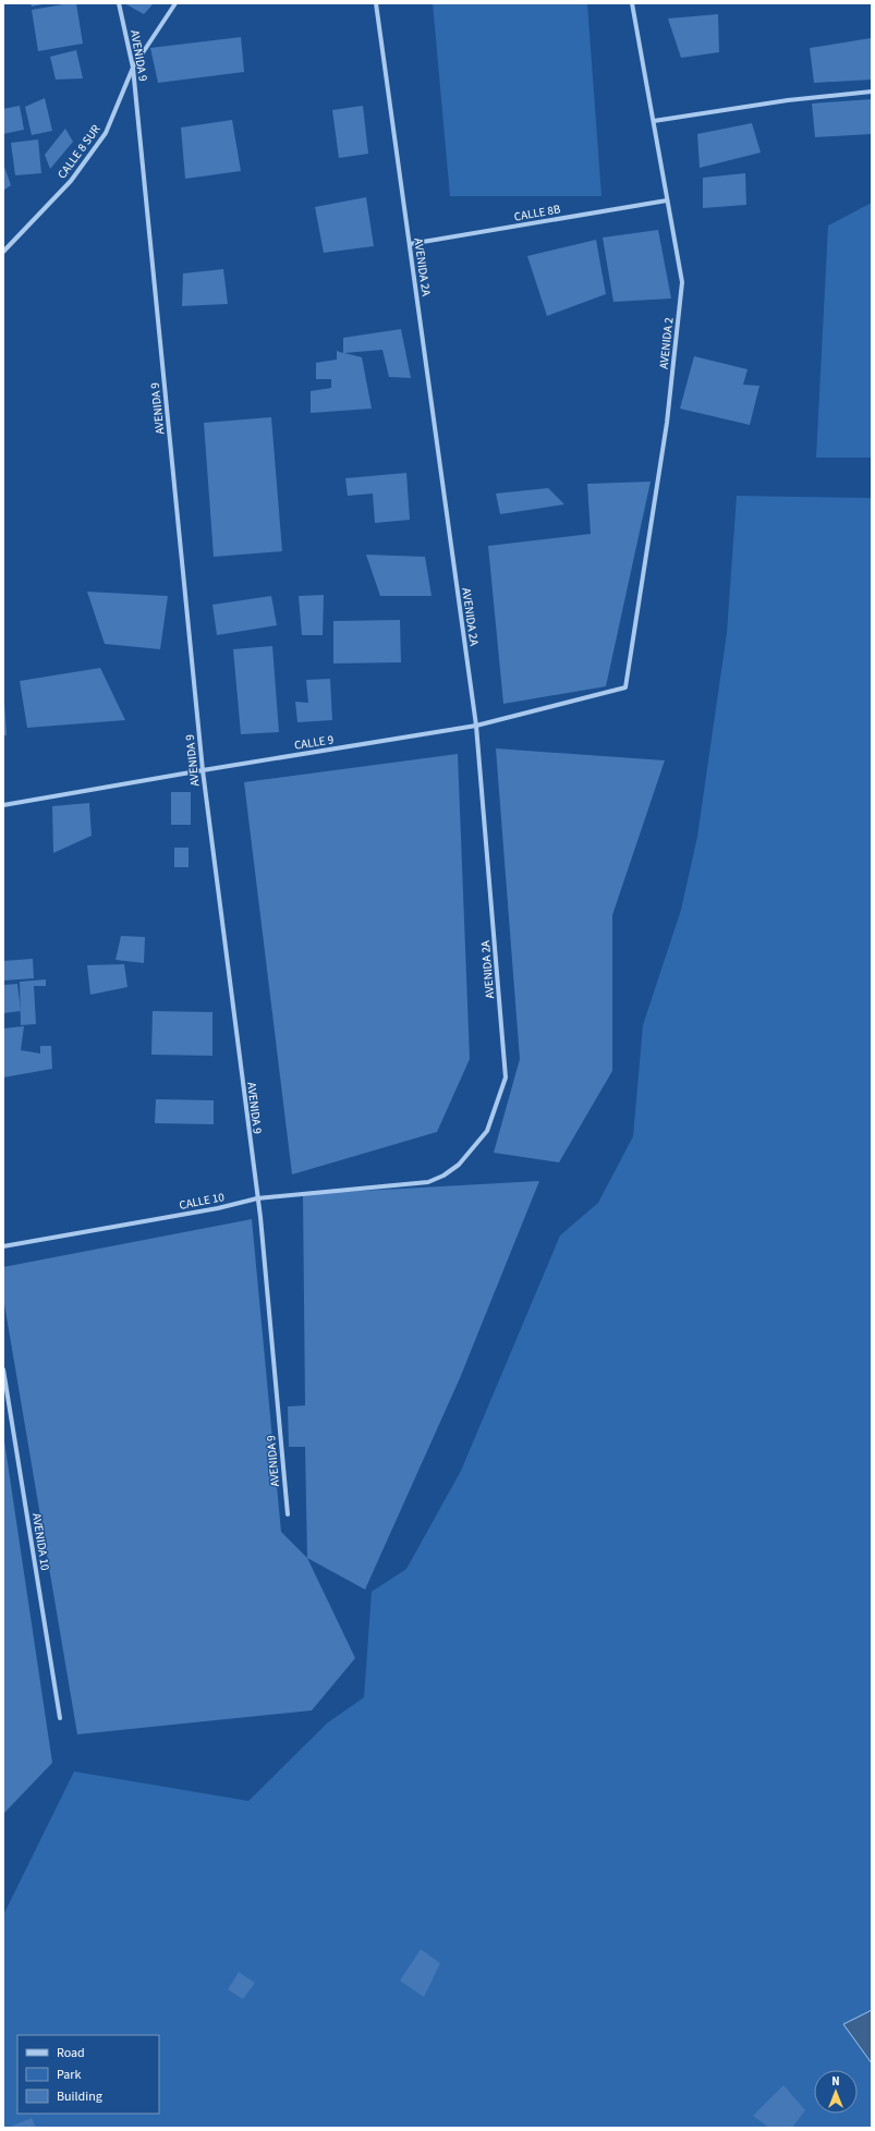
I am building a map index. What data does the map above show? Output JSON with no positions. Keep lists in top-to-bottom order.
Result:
{
  "streets": {
    "street": [
      "AVENIDA 9",
      "CALLE 8 SUR",
      "CALLE 8B",
      "AVENIDA 2A",
      "AVENIDA 2",
      "CALLE 9",
      "CALLE 10",
      "AVENIDA 10"
    ]
  },
  "crossings": [
    ["AVENIDA 9", "CALLE 8 SUR"],
    ["AVENIDA 9", "CALLE 9"],
    ["AVENIDA 9", "CALLE 10"],
    ["CALLE 8B", "AVENIDA 2A"],
    ["CALLE 8B", "AVENIDA 2"],
    ["AVENIDA 2A", "CALLE 9"],
    ["AVENIDA 2A", "CALLE 10"],
    ["AVENIDA 2", "CALLE 9"]
  ],
  "legend": ["Road", "Park", "Building"],
  "north": "top"
}
